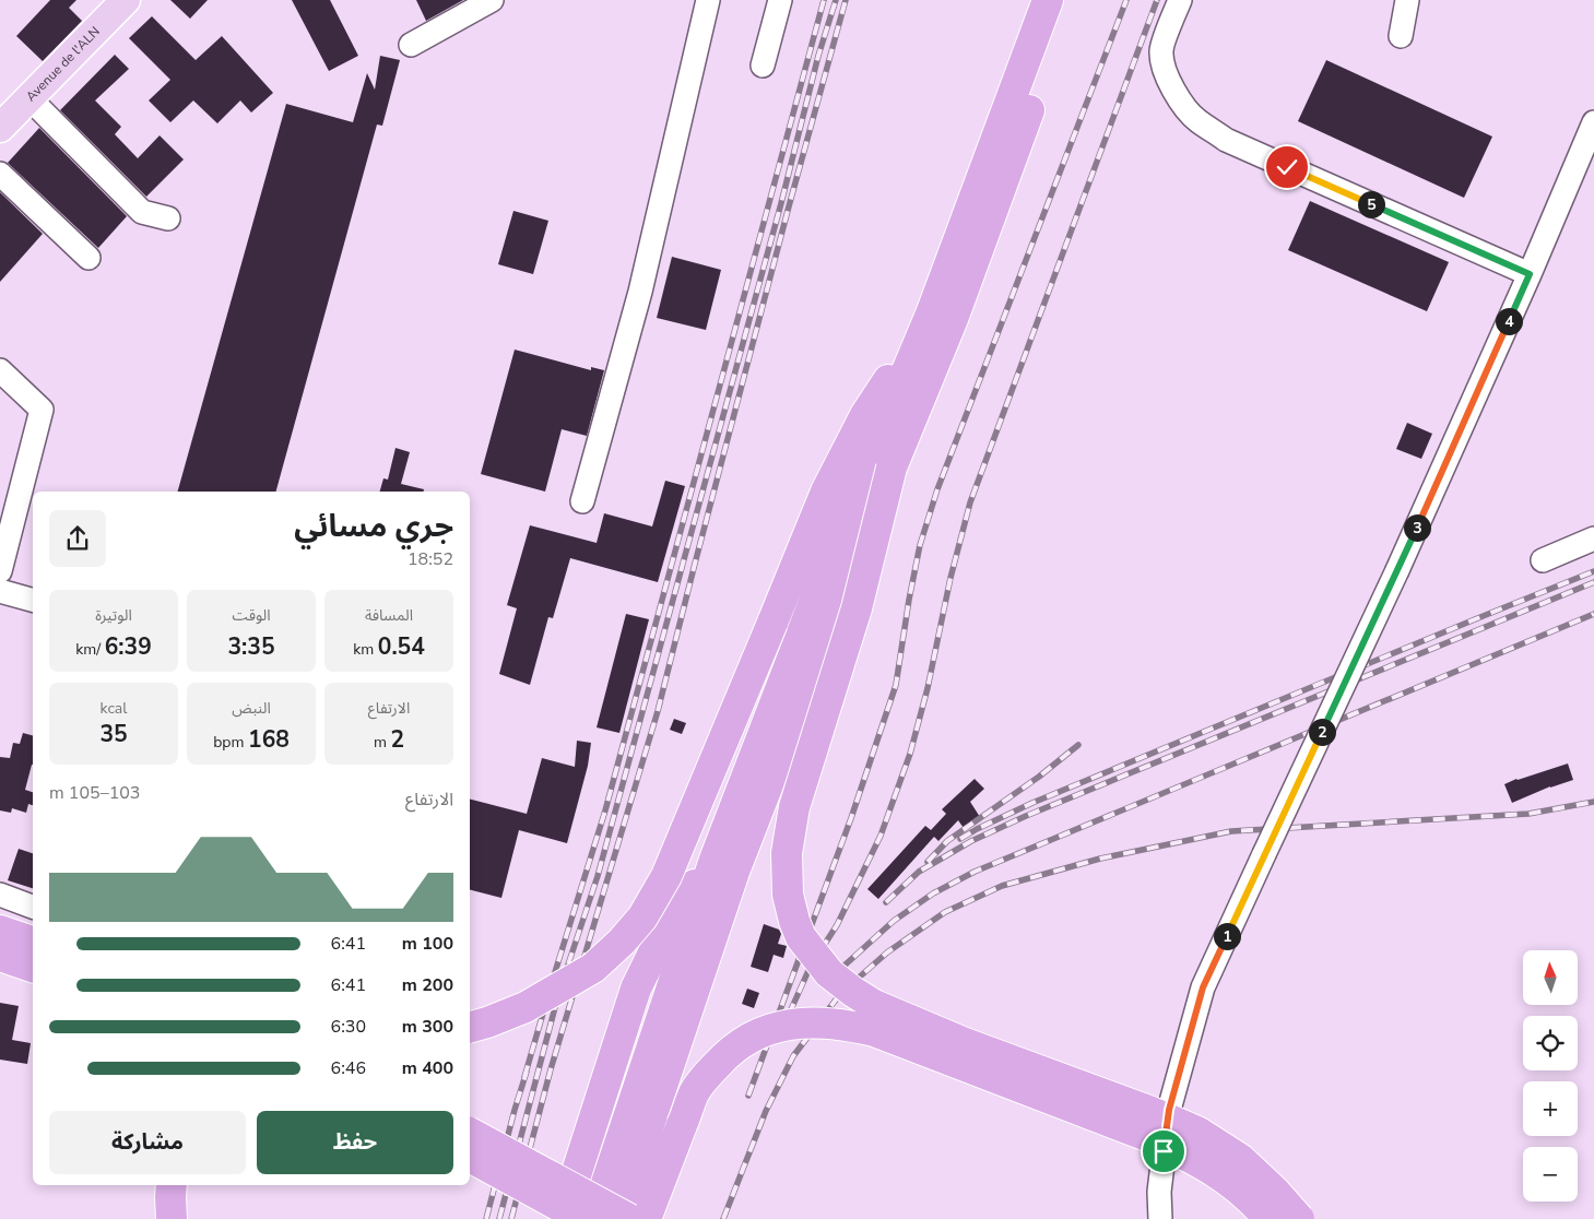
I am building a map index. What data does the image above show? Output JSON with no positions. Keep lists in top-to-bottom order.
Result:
{
  "streets": {
    "main road": ["Avenue de l'ALN"]
  },
  "north": "top",
  "page": {
    "pins": [
      "5",
      "4",
      "3",
      "2",
      "1"
    ],
    "heading": ["جري مسائي", "18:52"],
    "stats": [
      ["المسافة", "0.54 km"],
      ["الوقت", "3:35"],
      ["الوتيرة", "6:39 /km"],
      ["الارتفاع", "2 m"],
      ["النبض", "168 bpm"],
      ["kcal", "35"]
    ],
    "chart": ["الارتفاع", "103–105 m"],
    "list": [
      {
        "name": "100 m",
        "note": "6:41"
      },
      {
        "name": "200 m",
        "note": "6:41"
      },
      {
        "name": "300 m",
        "note": "6:30"
      },
      {
        "name": "400 m",
        "note": "6:46"
      }
    ],
    "map_buttons": ["+", "−"],
    "buttons": ["حفظ", "مشاركة"]
  }
}
